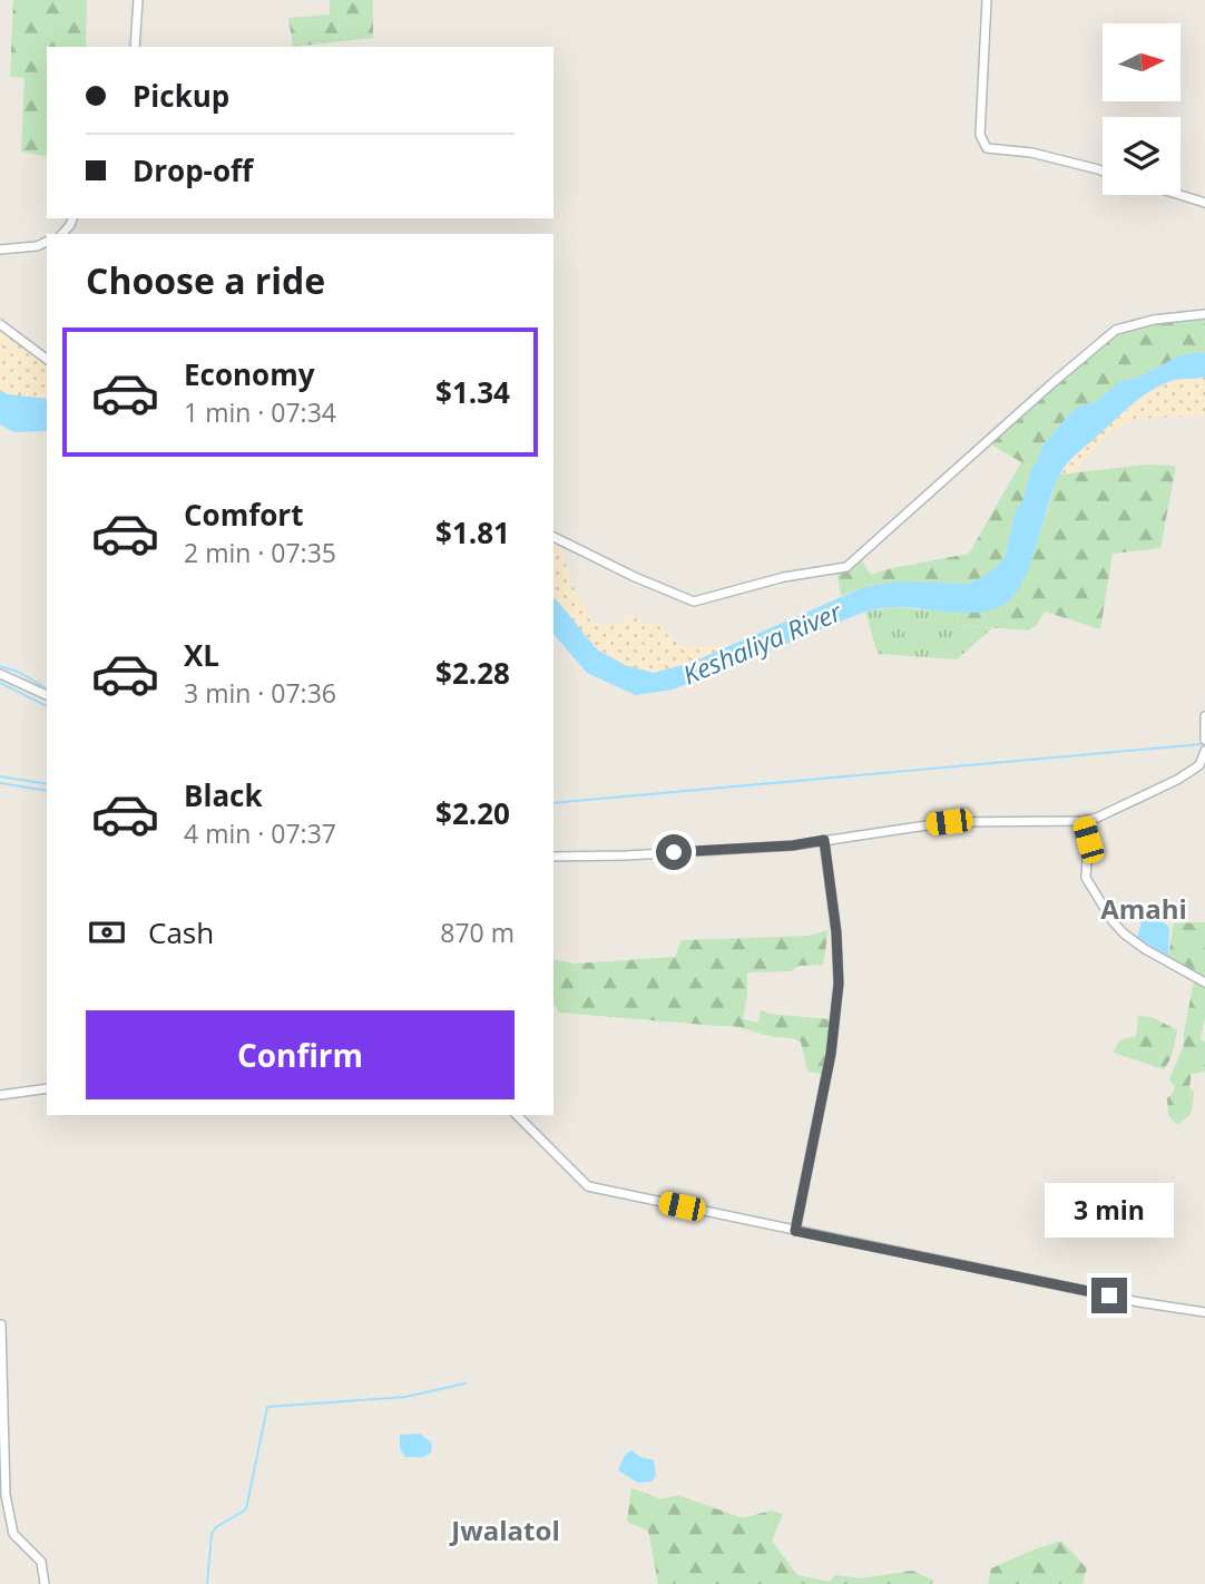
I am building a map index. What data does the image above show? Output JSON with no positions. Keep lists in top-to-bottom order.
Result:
{
  "districts": ["Amahi", "Jwalatol"],
  "water": ["Keshaliya River"],
  "north": "right",
  "page": {
    "banner": ["Pickup", "Drop-off"],
    "heading": "Choose a ride",
    "list": [
      {
        "name": "Economy",
        "note": "1 min · 07:34",
        "value": "$1.34"
      },
      {
        "name": "Comfort",
        "note": "2 min · 07:35",
        "value": "$1.81"
      },
      {
        "name": "XL",
        "note": "3 min · 07:36",
        "value": "$2.28"
      },
      {
        "name": "Black",
        "note": "4 min · 07:37",
        "value": "$2.20"
      }
    ],
    "pay": ["Cash", "870 m"],
    "buttons": "Confirm",
    "bubble": "3 min"
  }
}
